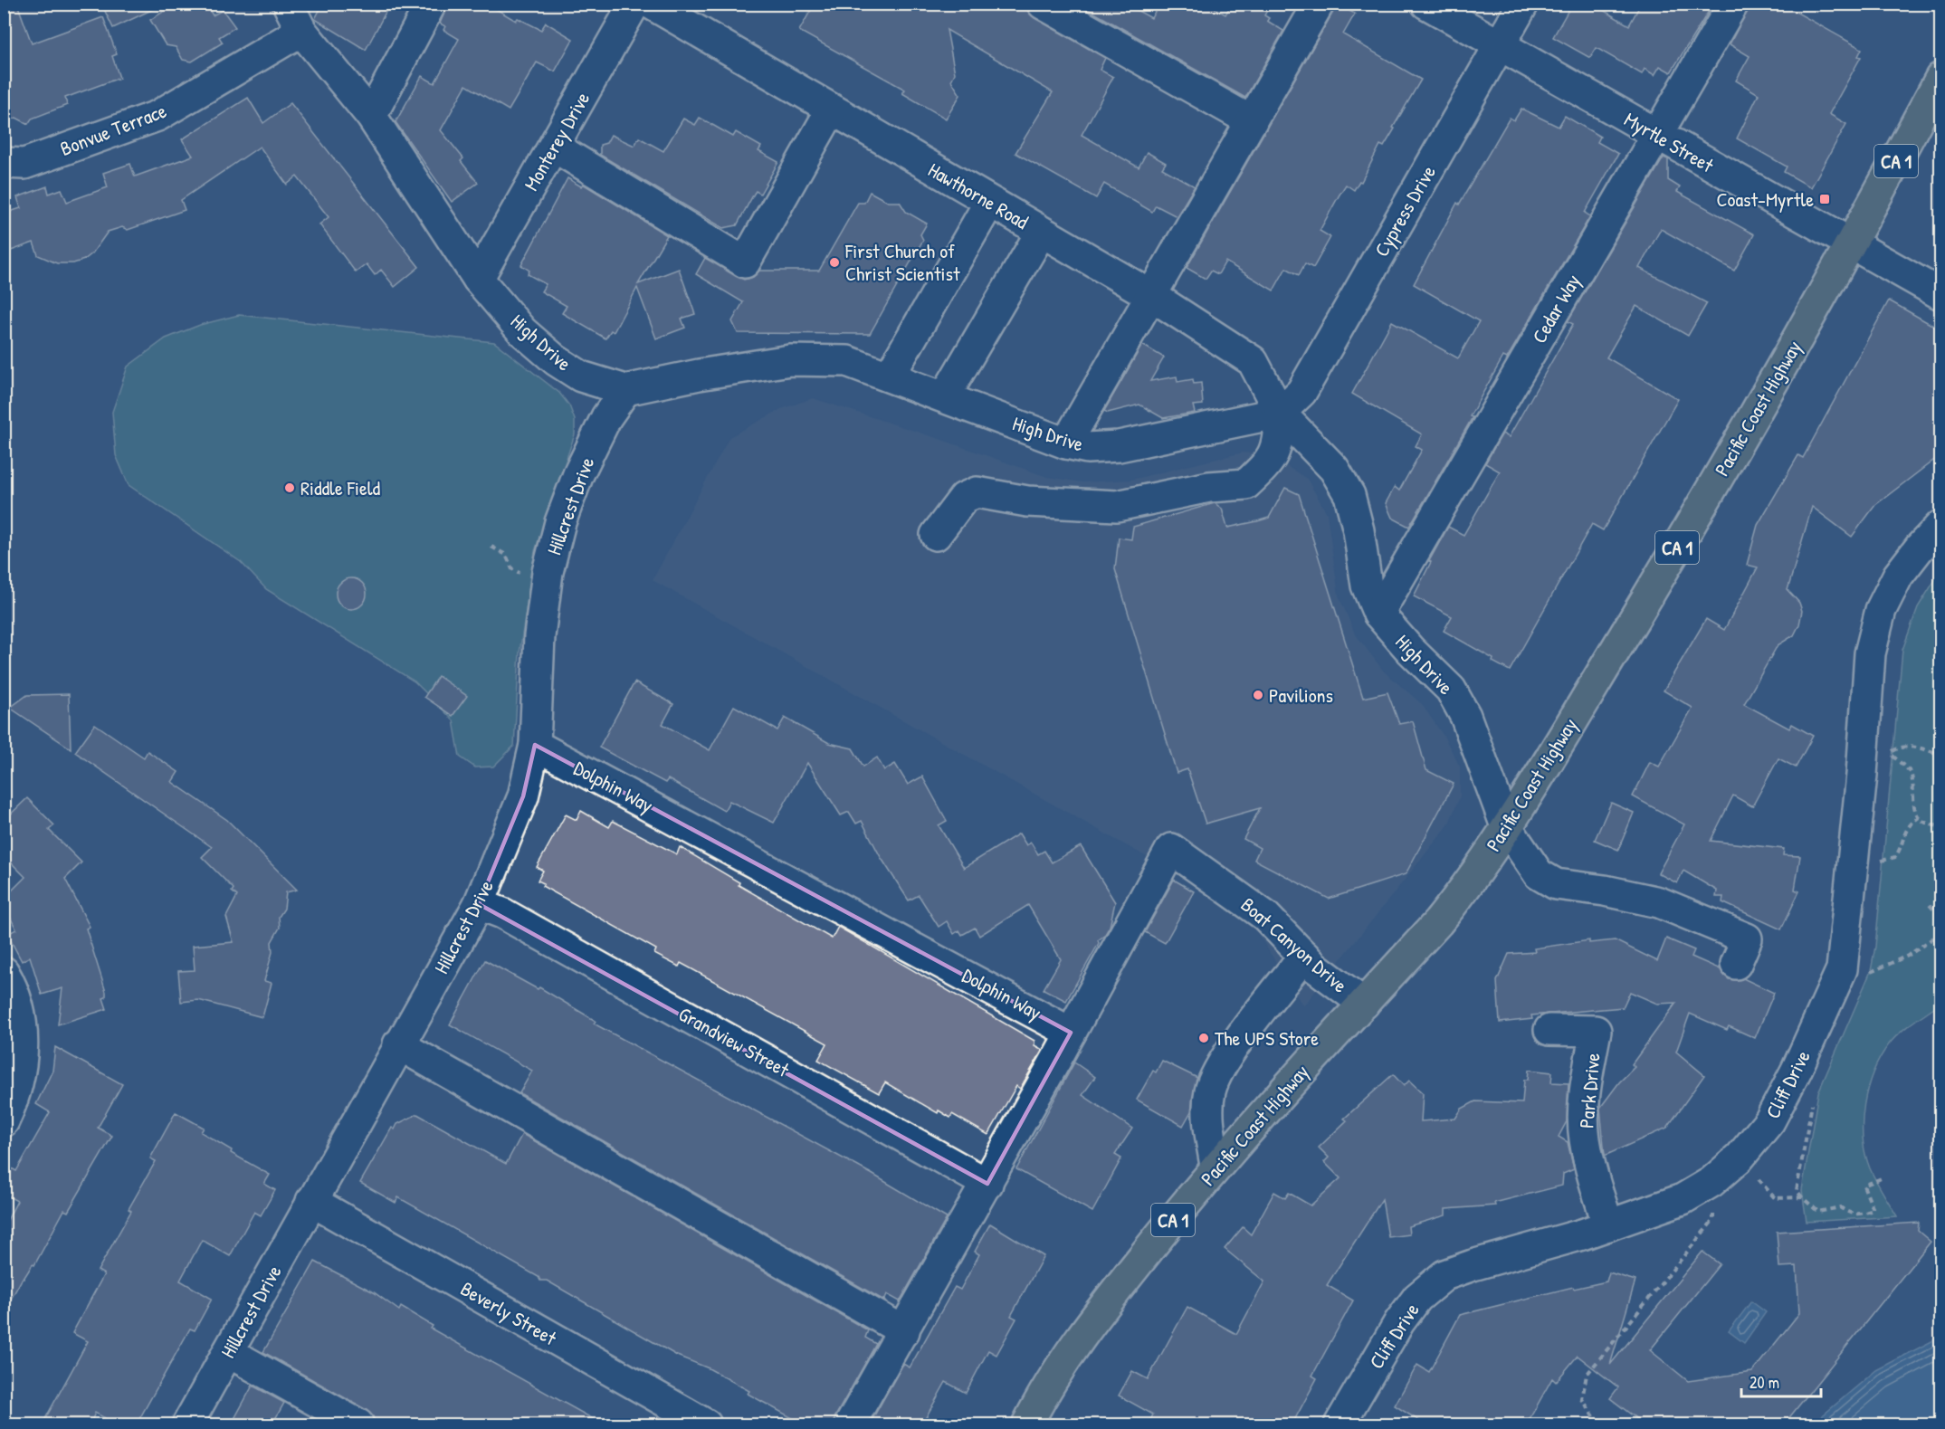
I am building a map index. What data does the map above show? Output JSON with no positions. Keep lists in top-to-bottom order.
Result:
{
  "streets": {
    "highway": ["CA 1", "Pacific Coast Highway"],
    "street": [
      "Bonvue Terrace",
      "Monterey Drive",
      "Myrtle Street",
      "Hawthorne Road",
      "Cypress Drive",
      "Cedar Way",
      "High Drive",
      "Hillcrest Drive",
      "Dolphin Way",
      "Boat Canyon Drive",
      "Grandview Street",
      "Cliff Drive",
      "Park Drive",
      "Beverly Street"
    ]
  },
  "crossings": [
    ["Bonvue Terrace", "High Drive"],
    ["Monterey Drive", "High Drive"],
    ["Myrtle Street", "Cypress Drive"],
    ["Myrtle Street", "Cedar Way"],
    ["Myrtle Street", "Pacific Coast Highway"],
    ["Hawthorne Road", "Cypress Drive"],
    ["Hawthorne Road", "High Drive"],
    ["Cypress Drive", "High Drive"],
    ["Cedar Way", "High Drive"],
    ["High Drive", "Pacific Coast Highway"],
    ["High Drive", "Hillcrest Drive"],
    ["Pacific Coast Highway", "Boat Canyon Drive"],
    ["Hillcrest Drive", "Dolphin Way"],
    ["Hillcrest Drive", "Grandview Street"],
    ["Hillcrest Drive", "Beverly Street"],
    ["Dolphin Way", "Boat Canyon Drive"],
    ["Cliff Drive", "Park Drive"]
  ],
  "places": {
    "transit": ["Coast-Myrtle"],
    "other": [
      "First Church of Christ Scientist",
      "Riddle Field",
      "Pavilions",
      "The UPS Store"
    ]
  },
  "scale_bar": "20 m"
}
